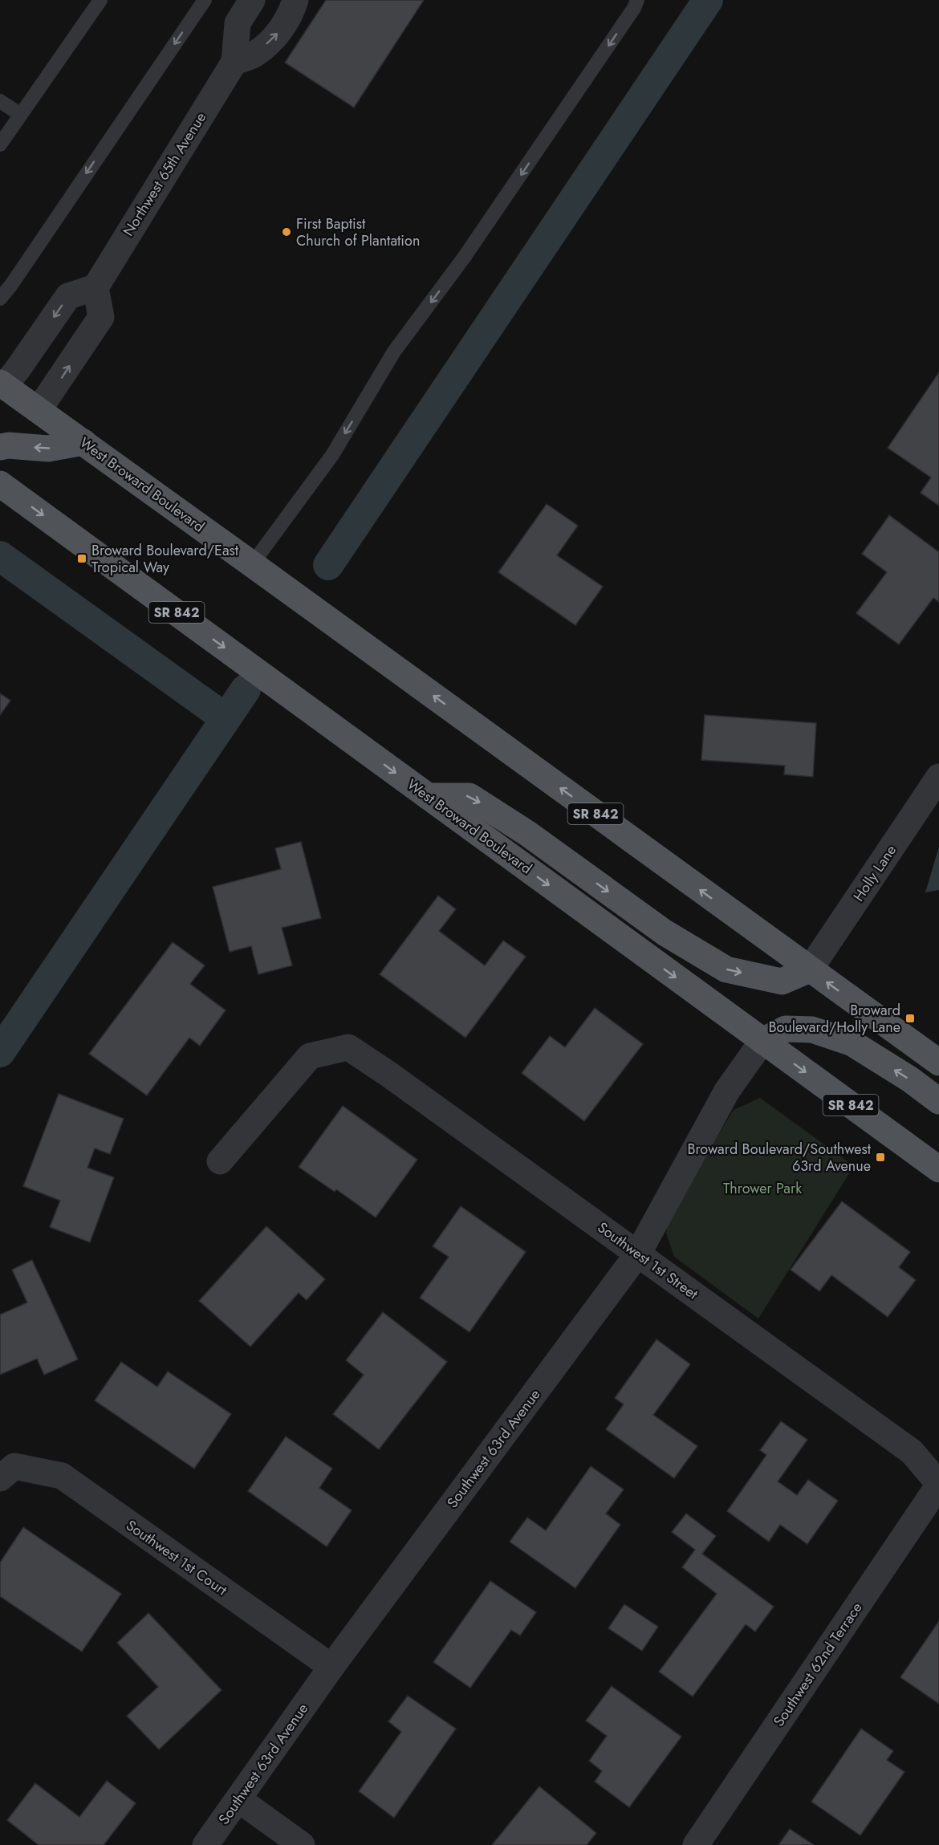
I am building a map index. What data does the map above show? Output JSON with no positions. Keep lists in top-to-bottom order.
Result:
{
  "streets": {
    "main road": ["West Broward Boulevard", "SR 842"],
    "street": [
      "Northwest 65th Avenue",
      "Holly Lane",
      "Southwest 1st Street",
      "Southwest 63rd Avenue",
      "Southwest 1st Court",
      "Southwest 62nd Terrace"
    ]
  },
  "crossings": [
    ["West Broward Boulevard", "Holly Lane"],
    ["West Broward Boulevard", "Southwest 63rd Avenue"],
    ["Southwest 1st Street", "Southwest 63rd Avenue"],
    ["Southwest 1st Street", "Southwest 62nd Terrace"],
    ["Southwest 63rd Avenue", "Southwest 1st Court"]
  ],
  "parks": ["Thrower Park"],
  "places": {
    "other": ["First Baptist Church of Plantation"],
    "transit": ["Broward Boulevard/East Tropical Way", "Broward Boulevard/Holly Lane", "Broward Boulevard/Southwest 63rd Avenue"]
  }
}
